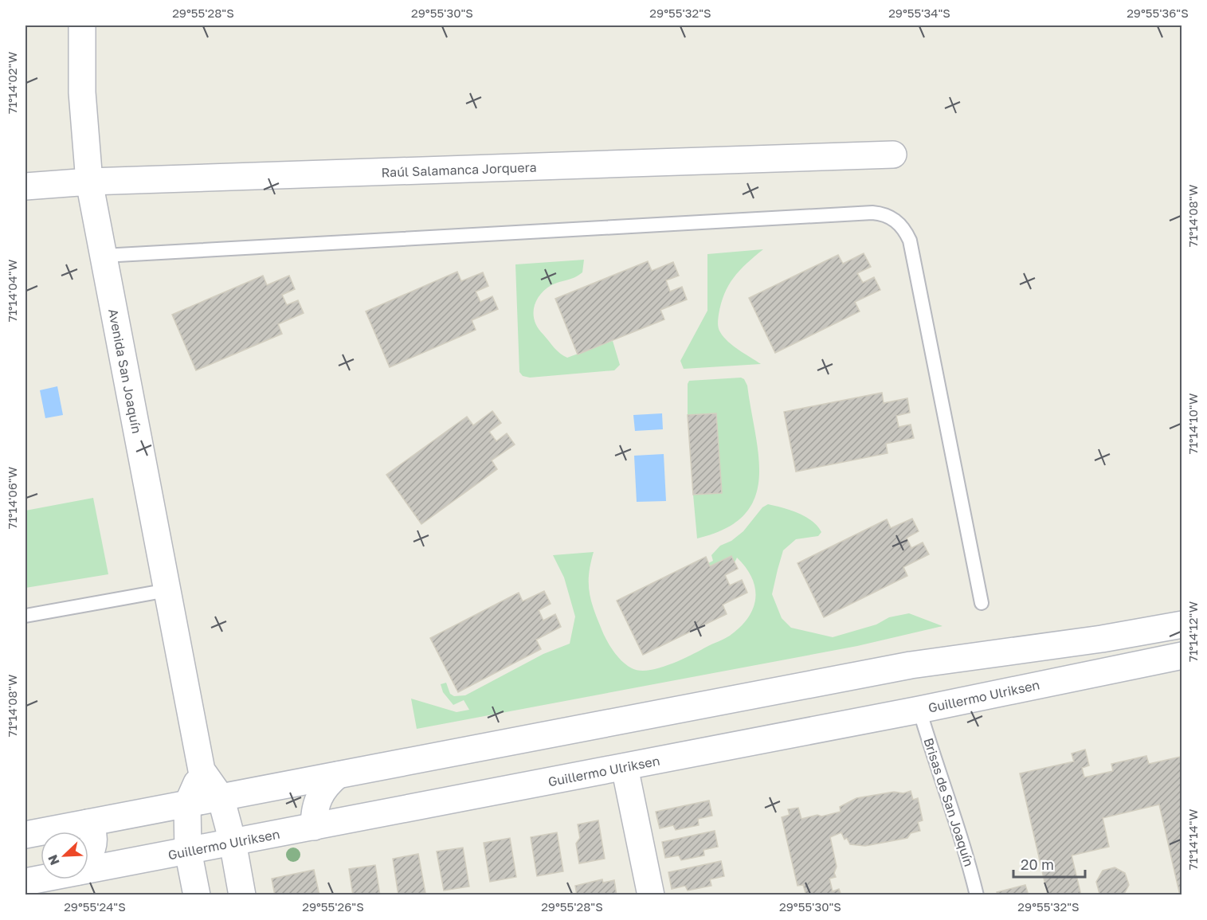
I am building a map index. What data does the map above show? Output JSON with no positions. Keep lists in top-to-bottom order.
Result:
{
  "streets": {
    "main road": ["Raúl Salamanca Jorquera", "Avenida San Joaquín", "Guillermo Ulriksen"],
    "lane": ["Brisas de San Joaquín"]
  },
  "crossings": [
    ["Raúl Salamanca Jorquera", "Avenida San Joaquín"],
    ["Guillermo Ulriksen", "Brisas de San Joaquín"]
  ],
  "scale_bar": "20 m",
  "north": "bottom left",
  "coordinates": [
    "29°55'28\"S",
    "29°55'30\"S",
    "29°55'32\"S",
    "29°55'34\"S",
    "29°55'36\"S",
    "71°14'02\"W",
    "71°14'08\"W",
    "71°14'04\"W",
    "71°14'10\"W",
    "71°14'06\"W",
    "71°14'12\"W",
    "71°14'14\"W",
    "29°55'24\"S",
    "29°55'26\"S"
  ]
}
